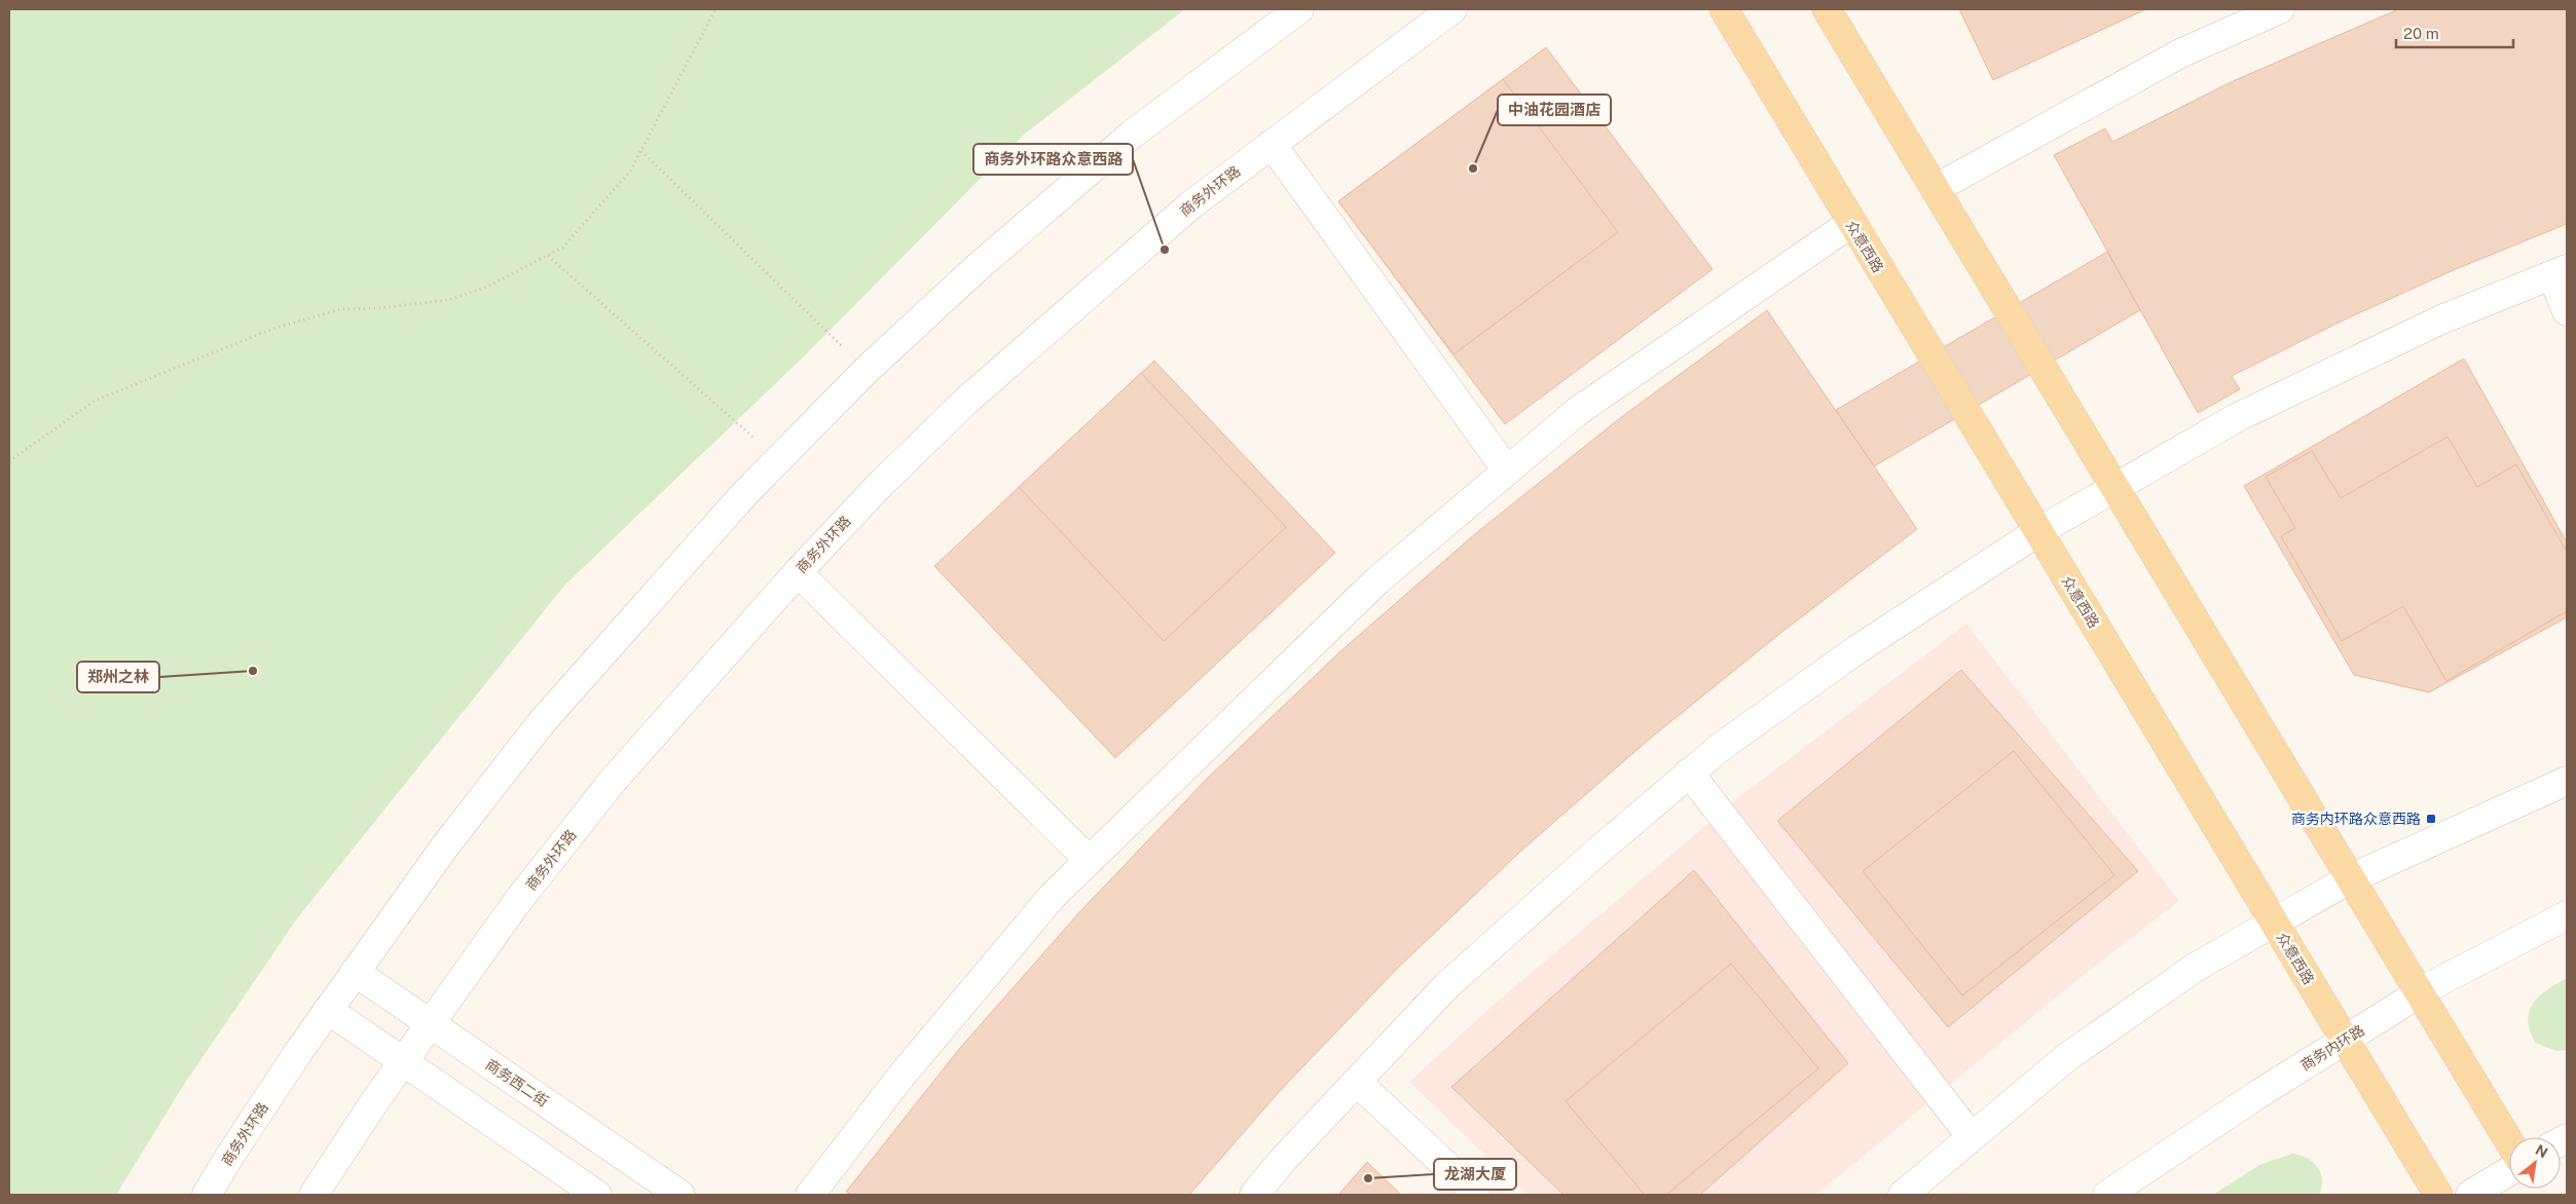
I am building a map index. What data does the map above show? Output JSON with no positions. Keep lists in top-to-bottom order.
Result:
{
  "streets": {
    "main road": ["众意西路"],
    "street": ["商务外环路", "商务内环路", "商务西二街"]
  },
  "crossings": [
    ["商务外环路", "商务西二街"],
    ["众意西路", "商务内环路"]
  ],
  "places": {
    "other": [
      "中油花园酒店",
      "商务外环路众意西路",
      "郑州之林",
      "龙湖大厦"
    ],
    "transit": ["商务内环路众意西路"]
  },
  "scale_bar": "20 m",
  "north": "top right"
}
